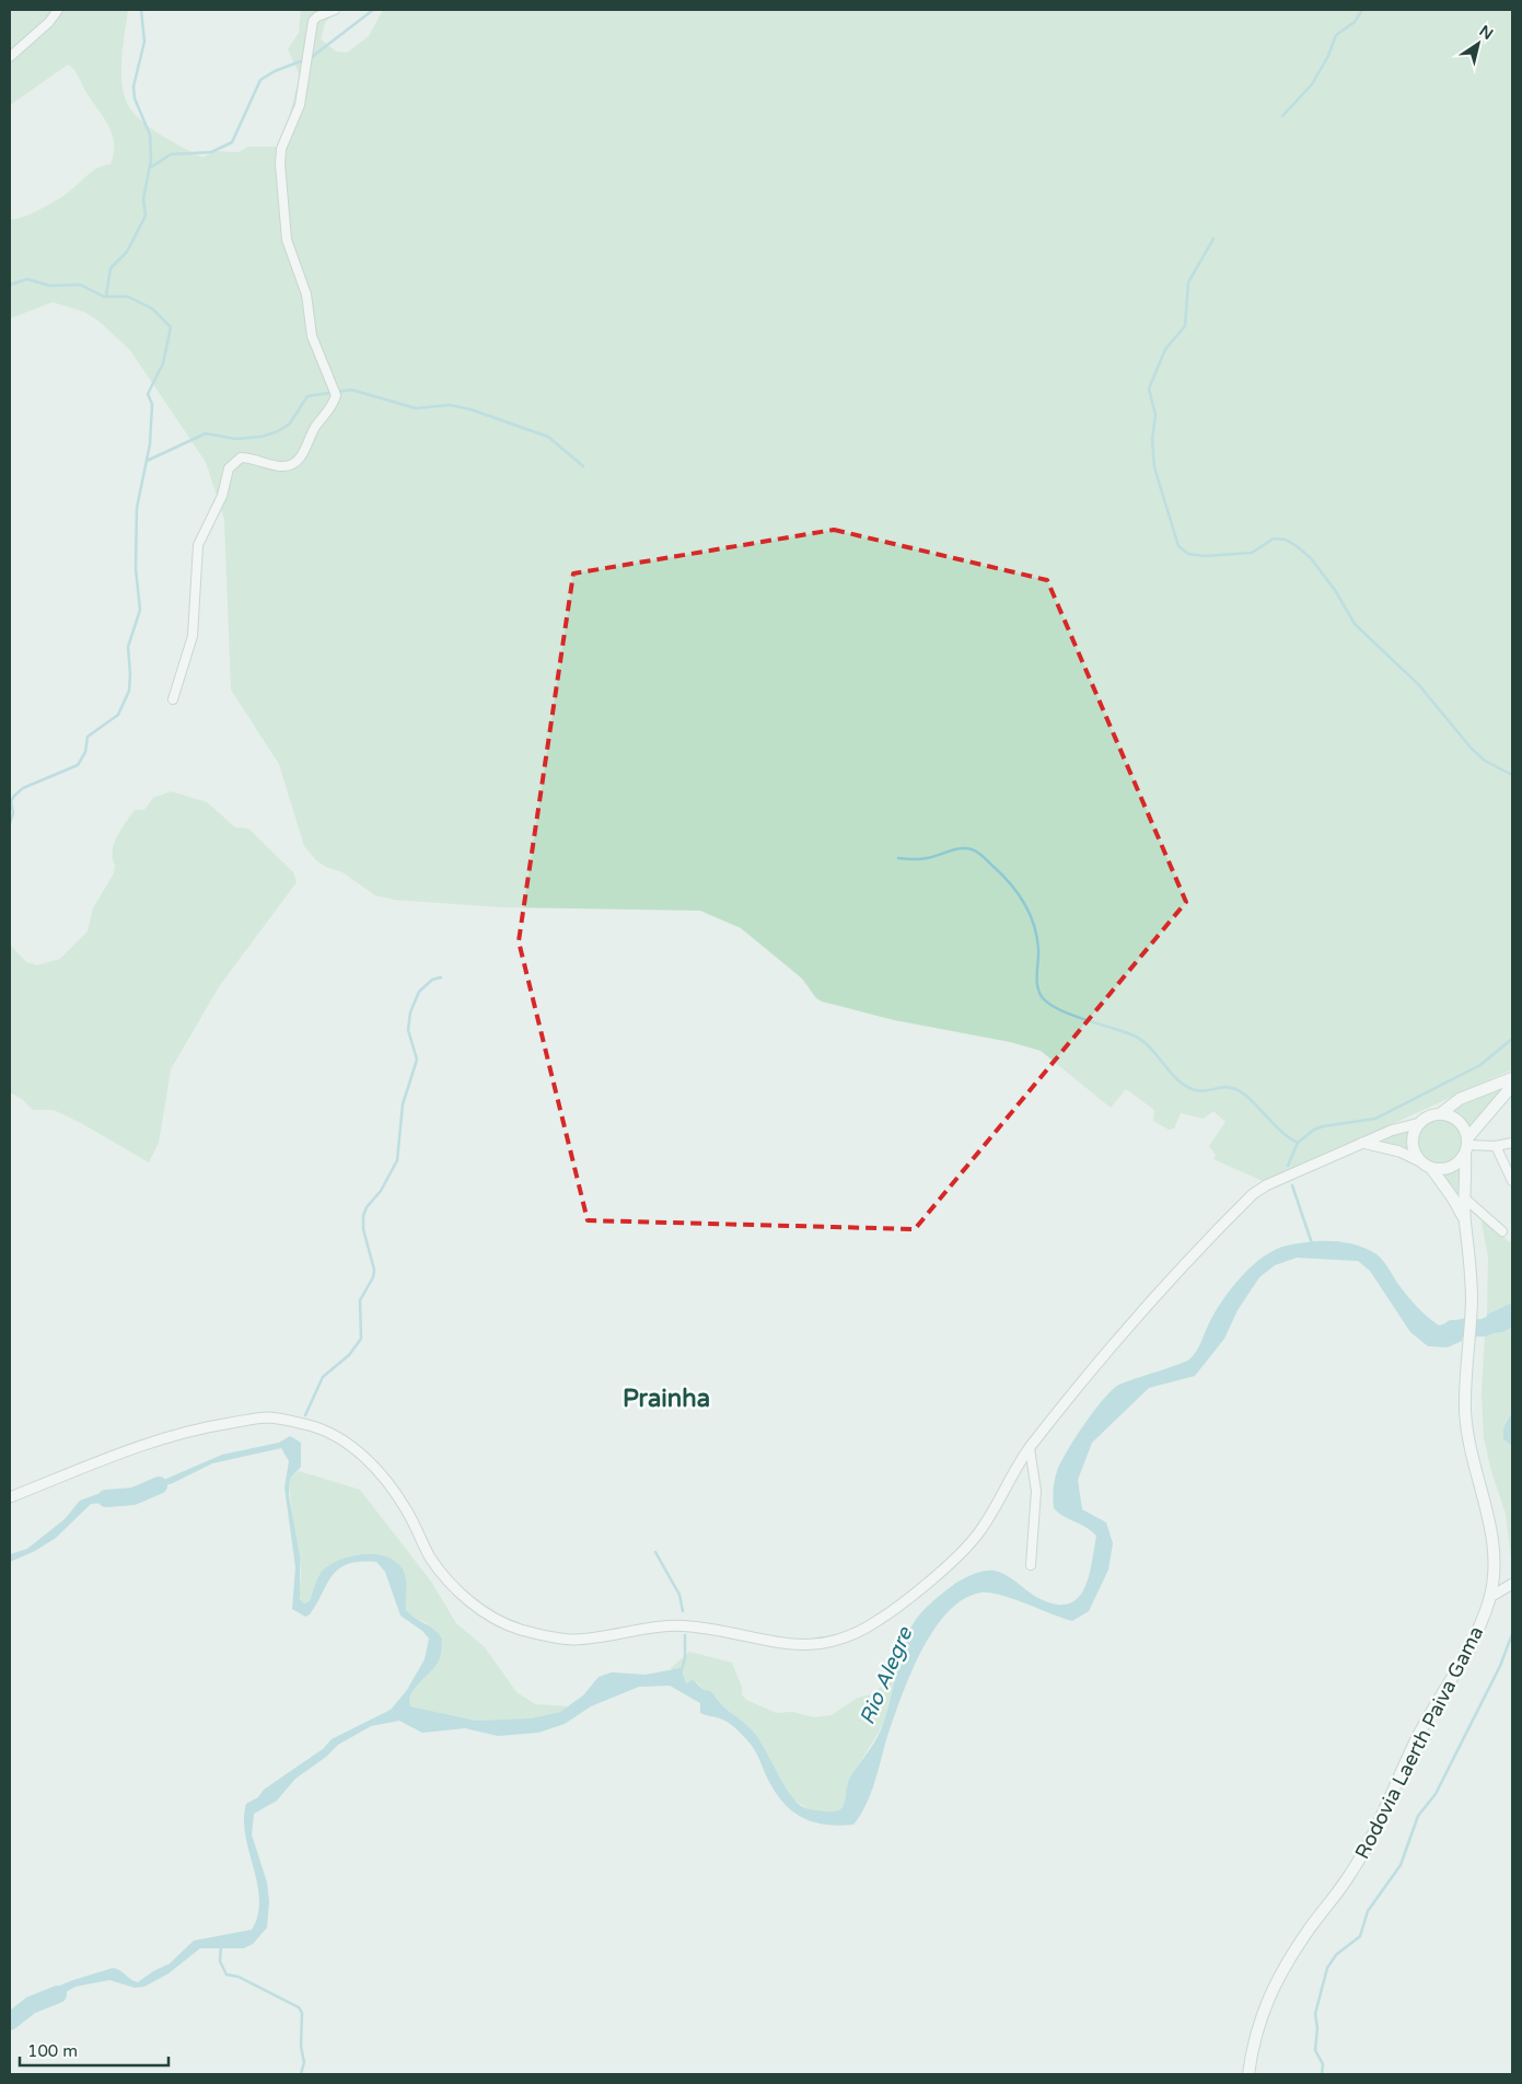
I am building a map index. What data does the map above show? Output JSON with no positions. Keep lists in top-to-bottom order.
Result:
{
  "streets": {
    "main road": ["Rodovia Laerth Paiva Gama"]
  },
  "districts": ["Prainha"],
  "water": ["Rio Alegre"],
  "scale_bar": "100 m",
  "north": "top right"
}
